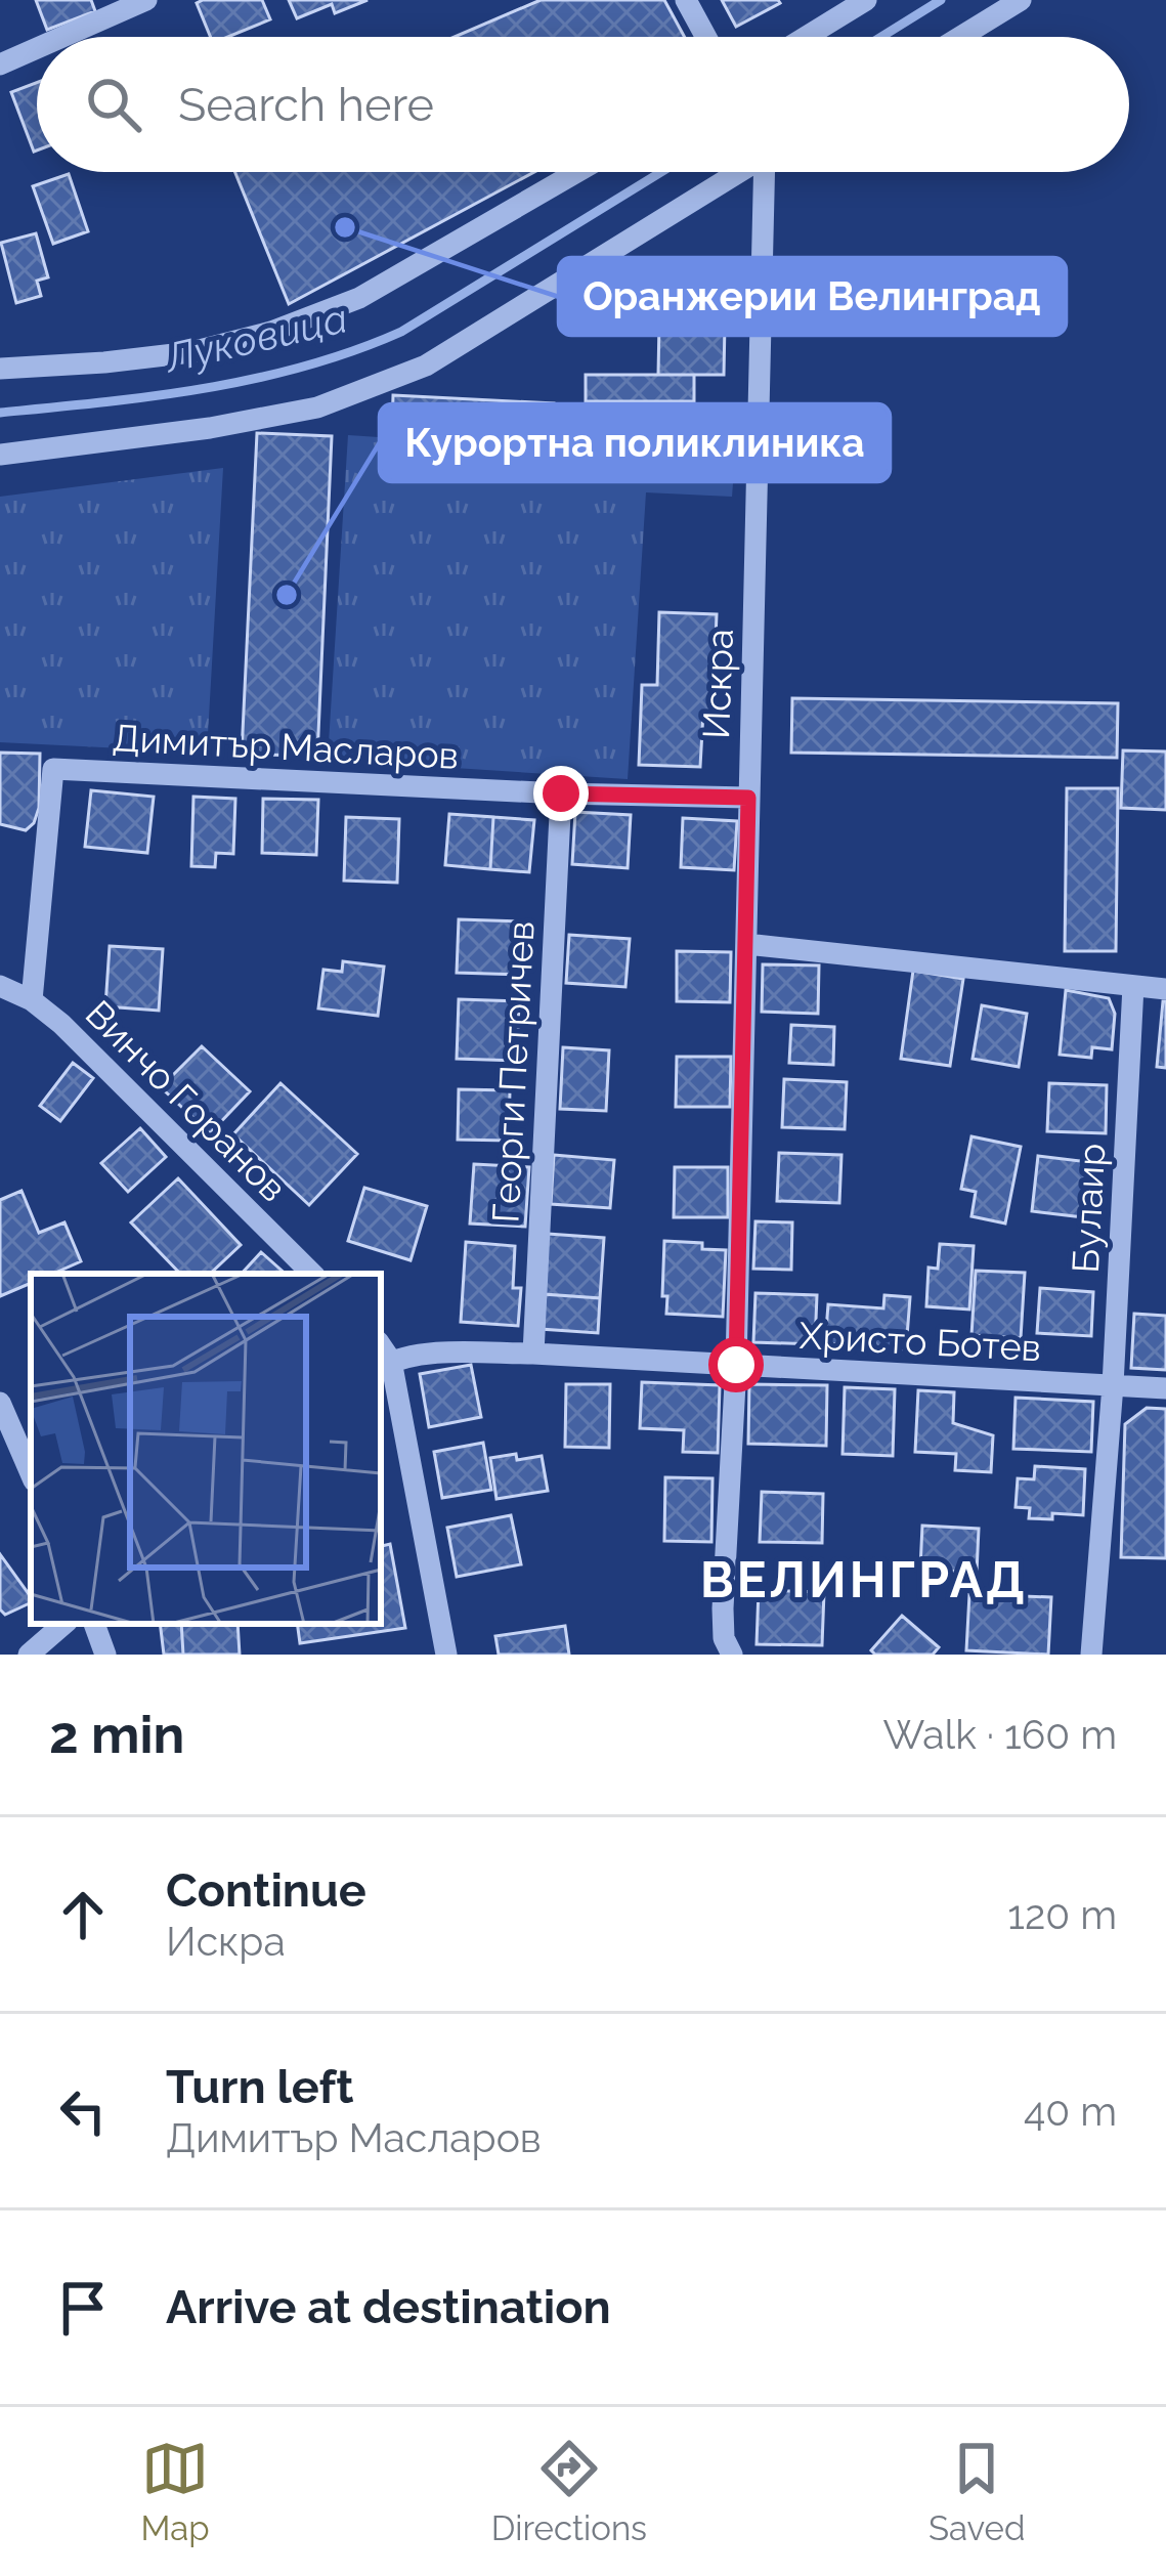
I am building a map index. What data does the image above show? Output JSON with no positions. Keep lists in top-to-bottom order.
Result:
{
  "streets": {
    "street": [
      "Искра",
      "Димитър Масларов",
      "Георги Петричев",
      "Винчо Горанов",
      "Булаир",
      "Христо Ботев"
    ]
  },
  "crossings": [
    ["Искра", "Димитър Масларов"],
    ["Искра", "Христо Ботев"],
    ["Димитър Масларов", "Георги Петричев"],
    ["Димитър Масларов", "Винчо Горанов"],
    ["Георги Петричев", "Христо Ботев"],
    ["Булаир", "Христо Ботев"]
  ],
  "districts": ["ВЕЛИНГРАД"],
  "water": ["Луковица"],
  "places": ["Оранжерии Велинград", "Курортна поликлиника"],
  "page": {
    "search": "Search here",
    "heading": ["2 min", "Walk · 160 m"],
    "list": [
      ["Continue", "Искра", "120 m"],
      ["Turn left", "Димитър Масларов", "40 m"],
      "Arrive at destination"
    ],
    "nav": ["Map", "Directions", "Saved"]
  }
}
